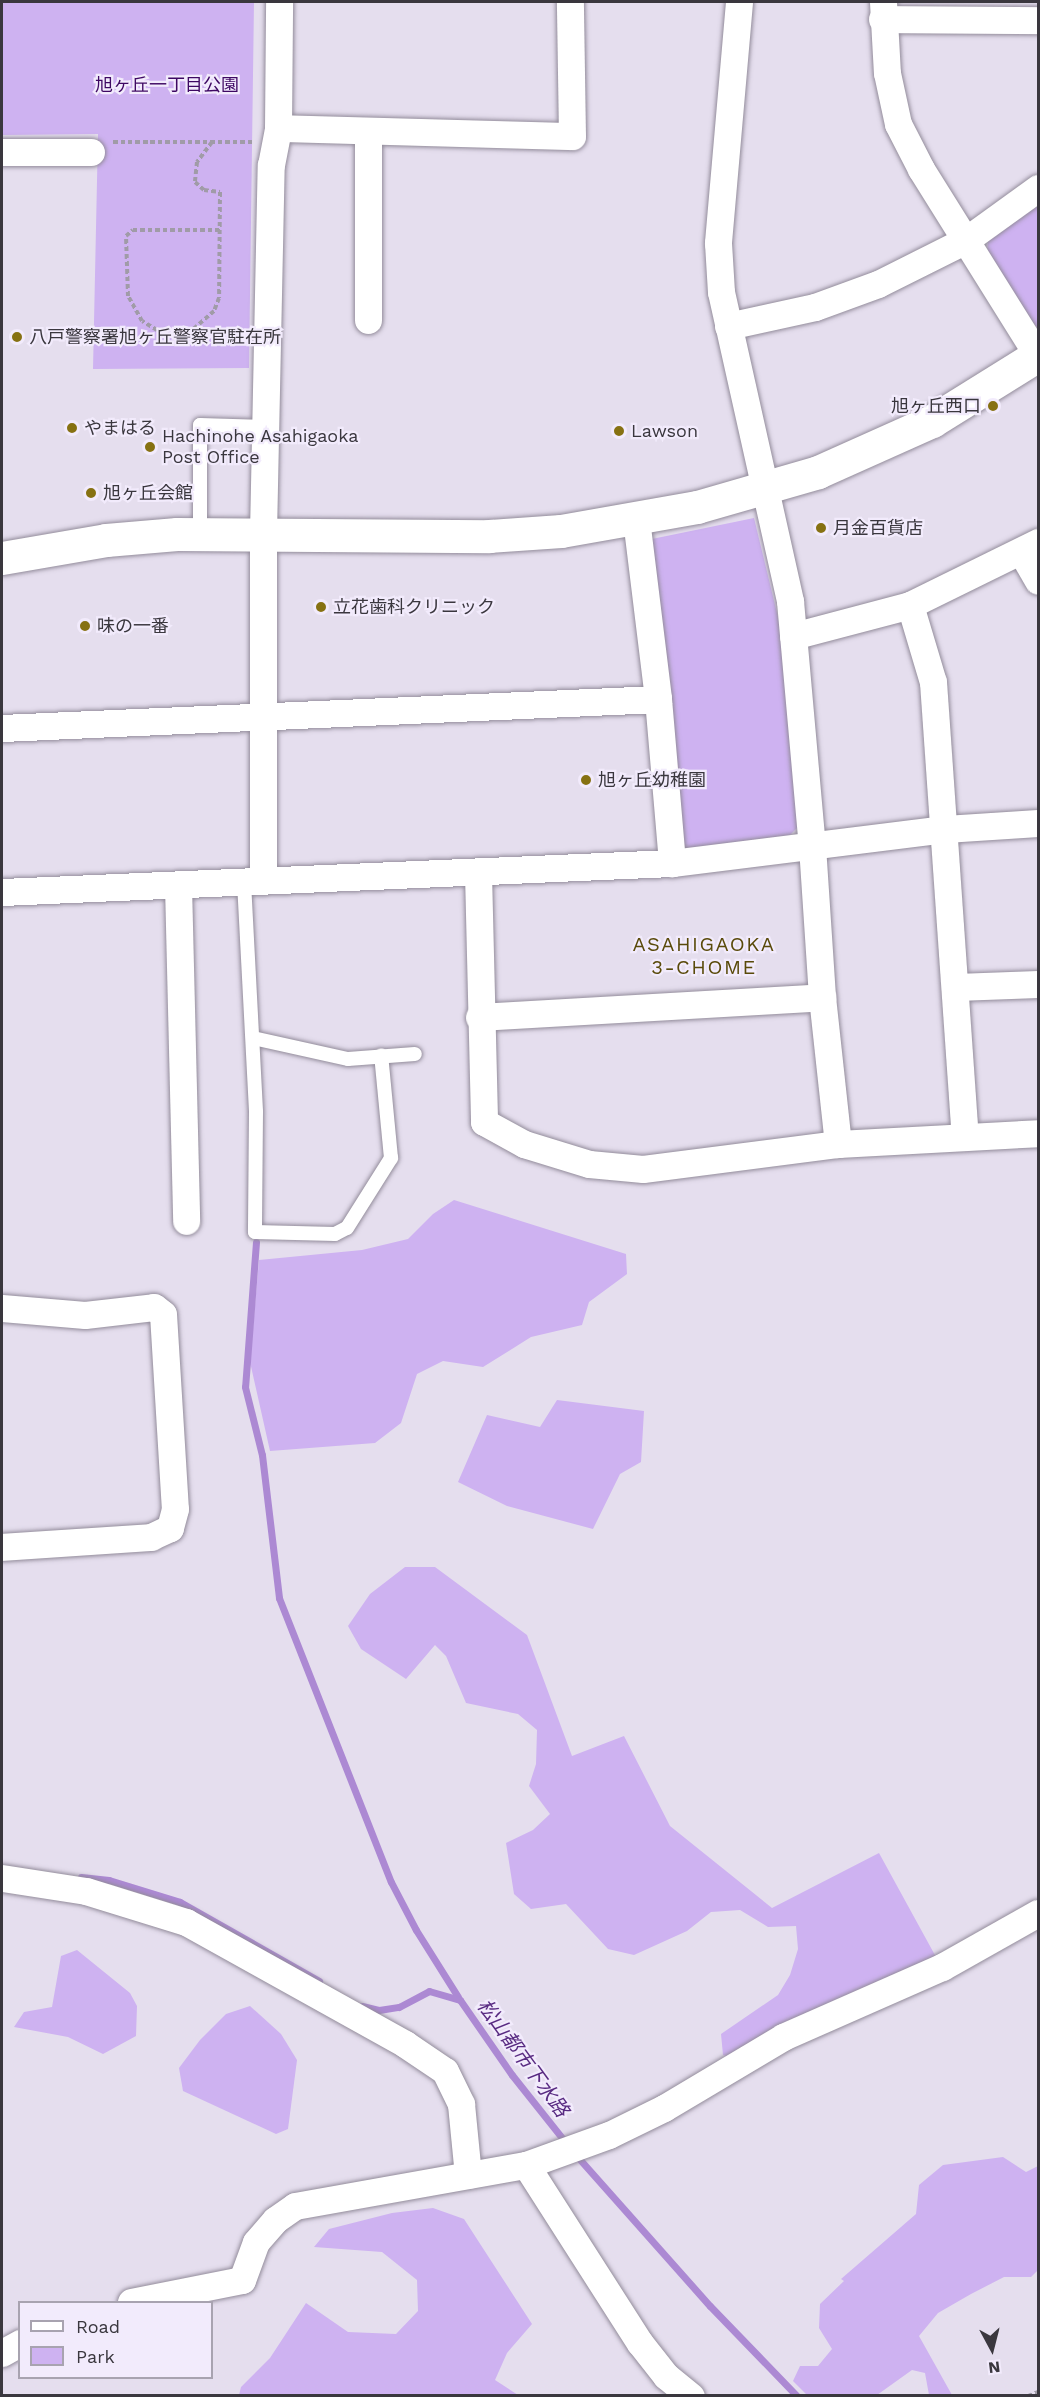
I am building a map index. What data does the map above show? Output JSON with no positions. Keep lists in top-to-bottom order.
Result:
{
  "districts": ["ASAHIGAOKA 3-CHOME"],
  "water": ["松山都市下水路"],
  "parks": ["旭ヶ丘一丁目公園"],
  "places": [
    "八戸警察署旭ヶ丘警察官駐在所",
    "旭ヶ丘西口",
    "やまはる",
    "Lawson",
    "Hachinohe Asahigaoka Post Office",
    "旭ヶ丘会館",
    "月金百貨店",
    "立花歯科クリニック",
    "味の一番",
    "旭ヶ丘幼稚園"
  ],
  "legend": ["Road", "Park"],
  "north": "bottom"
}
